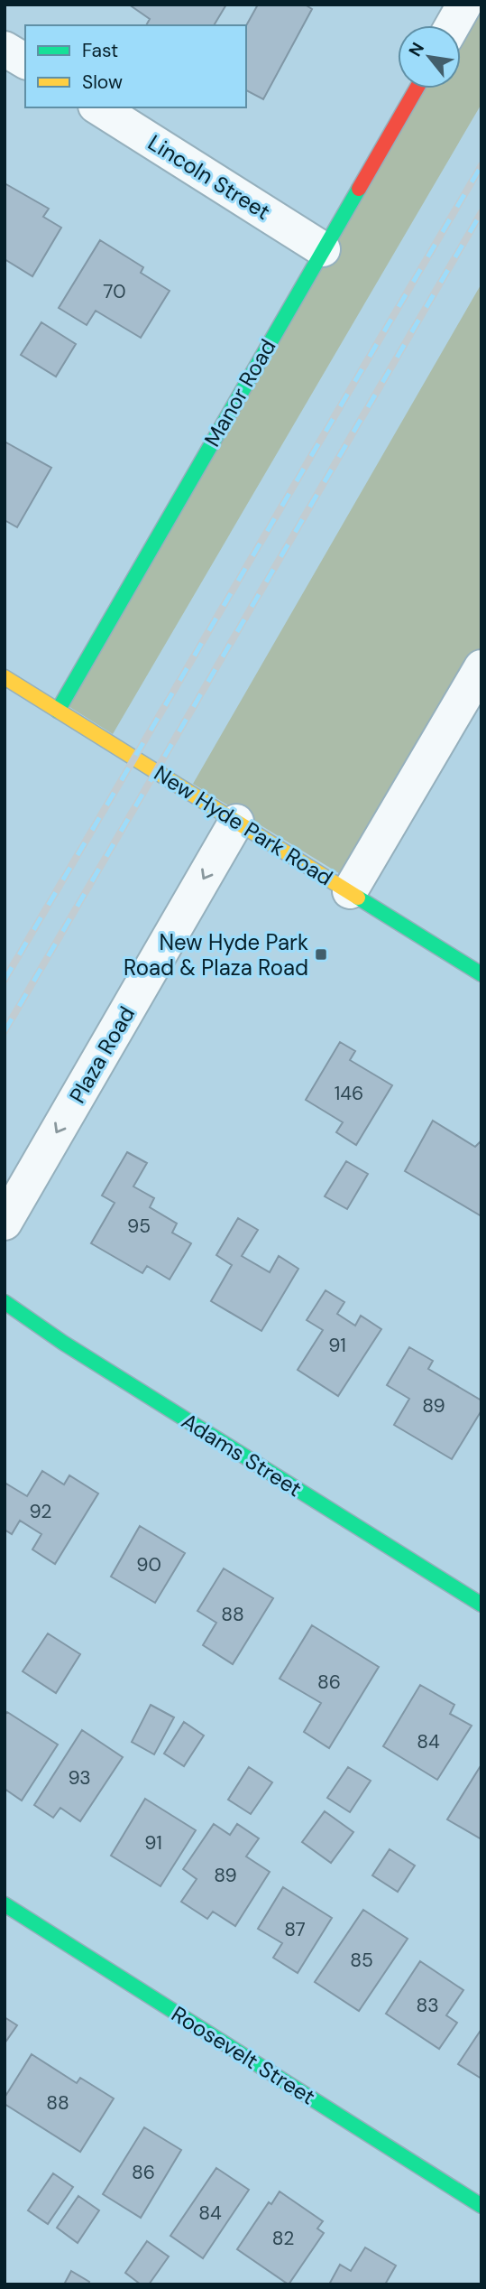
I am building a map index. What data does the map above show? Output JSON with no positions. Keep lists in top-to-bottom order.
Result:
{
  "streets": {
    "street": [
      "Lincoln Street",
      "Manor Road",
      "New Hyde Park Road",
      "Plaza Road",
      "Adams Street",
      "Roosevelt Street"
    ]
  },
  "crossings": [
    ["Lincoln Street", "Manor Road"],
    ["Manor Road", "New Hyde Park Road"],
    ["New Hyde Park Road", "Plaza Road"]
  ],
  "one_way": ["Plaza Road"],
  "places": {
    "transit": ["New Hyde Park Road & Plaza Road"]
  },
  "house_numbers": [
    "70",
    "146",
    "95",
    "91",
    "89",
    "92",
    "90",
    "88",
    "86",
    "84",
    "93",
    "91",
    "89",
    "87",
    "85",
    "83",
    "88",
    "86",
    "84",
    "82"
  ],
  "legend": ["Fast", "Slow"],
  "north": "top left"
}
